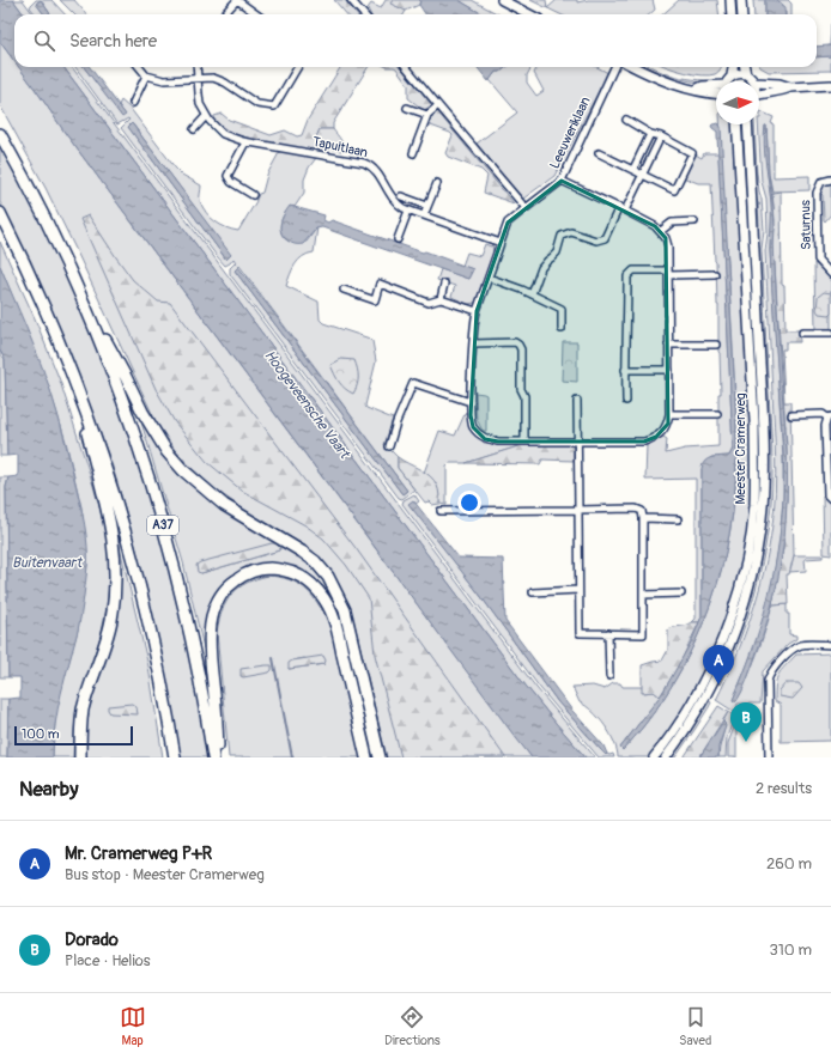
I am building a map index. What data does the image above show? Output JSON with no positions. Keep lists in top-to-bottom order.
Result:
{
  "streets": {
    "highway": ["A37"],
    "main road": ["Meester Cramerweg"],
    "street": ["Leeuweriklaan", "Tapuitlaan", "Saturnus"]
  },
  "crossings": [
    ["Leeuweriklaan", "Tapuitlaan"]
  ],
  "water": ["Hoogeveensche Vaart", "Buitenvaart"],
  "scale_bar": "100 m",
  "north": "right",
  "page": {
    "search": "Search here",
    "pins": ["A", "B"],
    "scale": "100 m",
    "heading": ["Nearby", "2 results"],
    "list": [
      {
        "mark": "A",
        "name": "Mr. Cramerweg P+R",
        "note": "Bus stop · Meester Cramerweg",
        "value": "260 m"
      },
      {
        "mark": "B",
        "name": "Dorado",
        "note": "Place · Helios",
        "value": "310 m"
      }
    ],
    "nav": ["Map", "Directions", "Saved"]
  }
}
